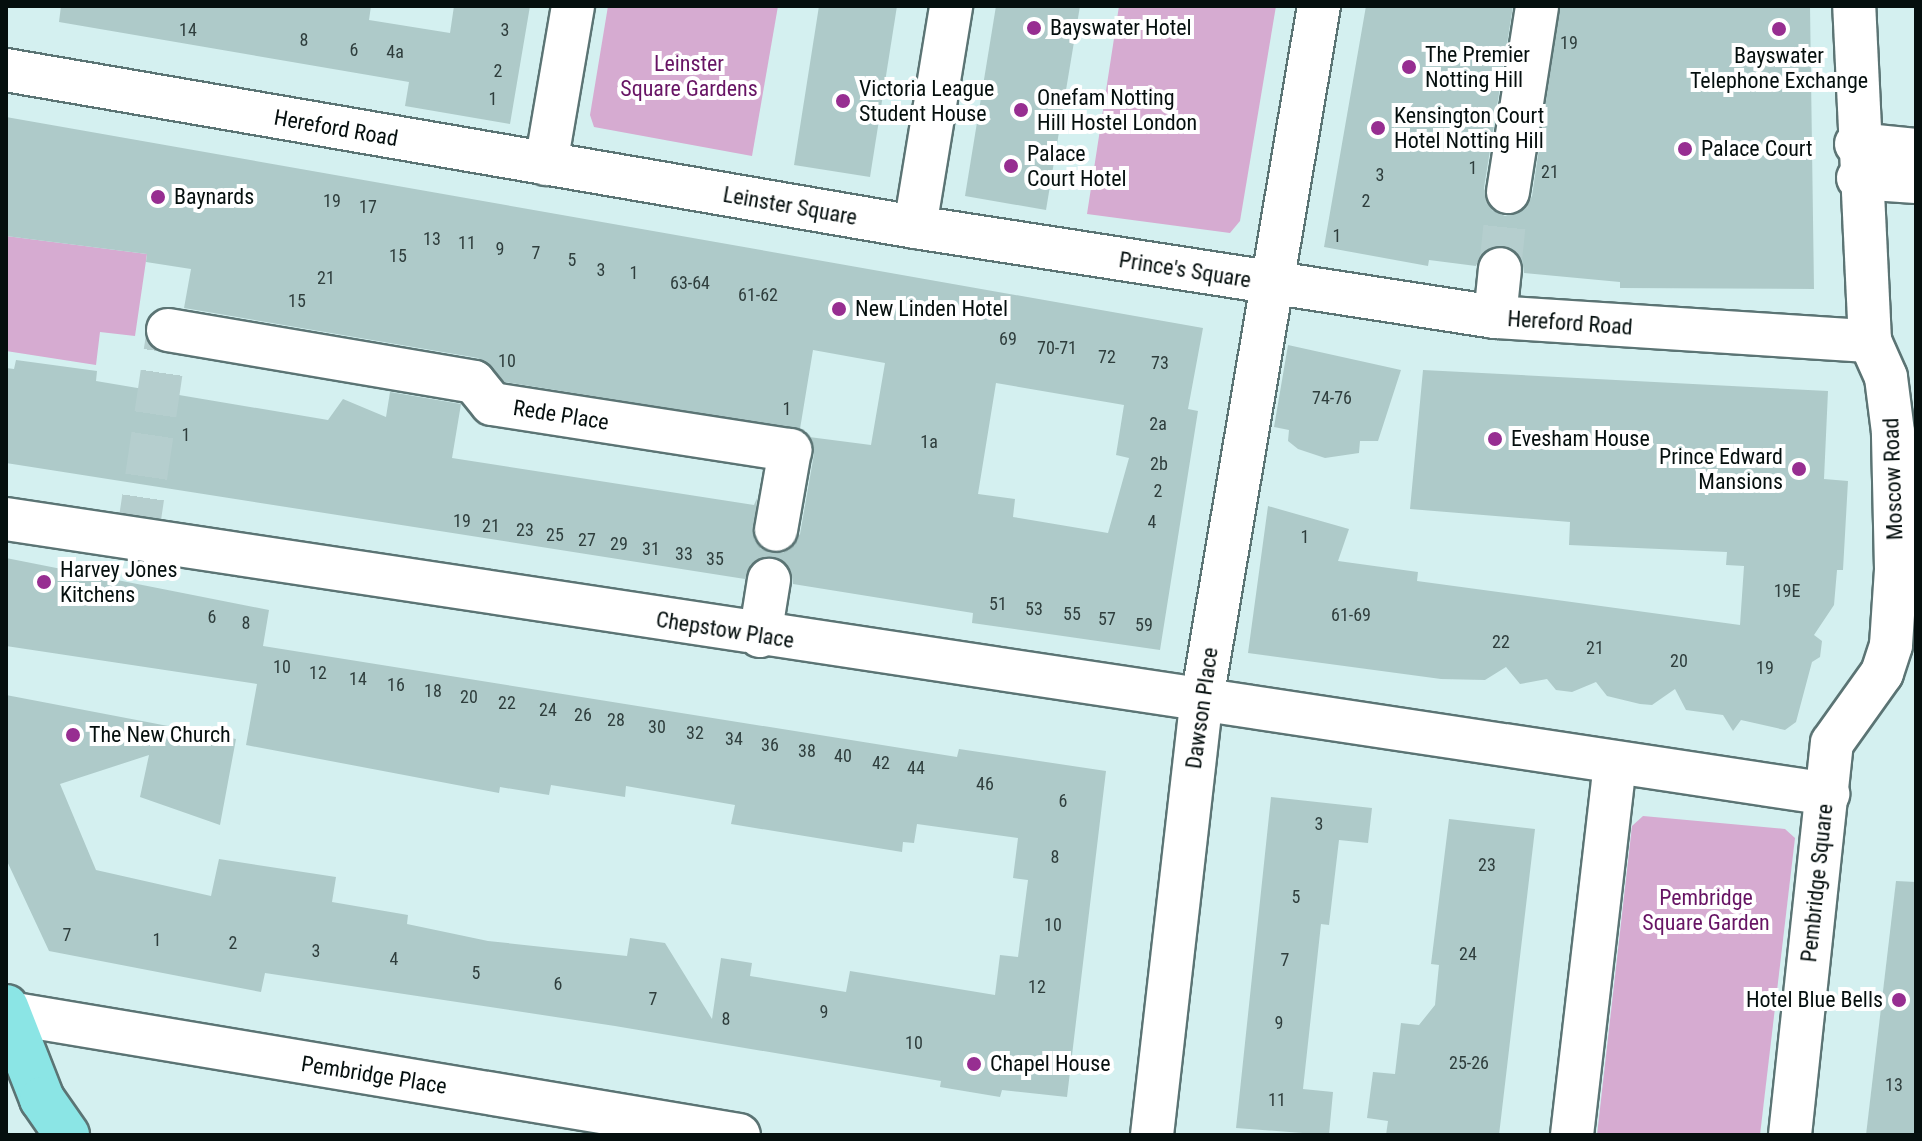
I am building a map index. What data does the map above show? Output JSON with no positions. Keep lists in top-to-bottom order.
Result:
{
  "streets": {
    "street": [
      "Hereford Road",
      "Leinster Square",
      "Prince's Square",
      "Rede Place",
      "Moscow Road",
      "Chepstow Place",
      "Dawson Place",
      "Pembridge Square",
      "Pembridge Place"
    ]
  },
  "crossings": [
    ["Hereford Road", "Leinster Square"],
    ["Hereford Road", "Prince's Square"],
    ["Hereford Road", "Moscow Road"],
    ["Hereford Road", "Dawson Place"],
    ["Leinster Square", "Prince's Square"],
    ["Prince's Square", "Dawson Place"],
    ["Moscow Road", "Pembridge Square"],
    ["Chepstow Place", "Dawson Place"],
    ["Chepstow Place", "Pembridge Square"]
  ],
  "parks": ["Leinster Square Gardens", "Pembridge Square Garden"],
  "places": [
    "Bayswater Hotel",
    "Bayswater Telephone Exchange",
    "The Premier Notting Hill",
    "Victoria League Student House",
    "Onefam Notting Hill Hostel London",
    "Kensington Court Hotel Notting Hill",
    "Palace Court",
    "Palace Court Hotel",
    "Baynards",
    "New Linden Hotel",
    "Evesham House",
    "Prince Edward Mansions",
    "Harvey Jones Kitchens",
    "The New Church",
    "Hotel Blue Bells",
    "Chapel House"
  ],
  "house_numbers": [
    "14",
    "3",
    "8",
    "19",
    "6",
    "4a",
    "2",
    "1",
    "1",
    "21",
    "3",
    "19",
    "2",
    "17",
    "1",
    "13",
    "11",
    "9",
    "7",
    "15",
    "5",
    "3",
    "1",
    "21",
    "63-64",
    "61-62",
    "15",
    "69",
    "70-71",
    "72",
    "10",
    "73",
    "74-76",
    "1",
    "2a",
    "1",
    "1a",
    "2b",
    "2",
    "19",
    "4",
    "21",
    "23",
    "25",
    "1",
    "27",
    "29",
    "31",
    "33",
    "35",
    "19E",
    "51",
    "53",
    "55",
    "61-69",
    "6",
    "57",
    "8",
    "59",
    "22",
    "21",
    "20",
    "10",
    "19",
    "12",
    "14",
    "16",
    "18",
    "20",
    "22",
    "24",
    "26",
    "28",
    "30",
    "32",
    "34",
    "36",
    "38",
    "40",
    "42",
    "44",
    "46",
    "6",
    "3",
    "8",
    "23",
    "5",
    "10",
    "7",
    "1",
    "2",
    "3",
    "24",
    "4",
    "7",
    "5",
    "6",
    "12",
    "7",
    "9",
    "8",
    "9",
    "10",
    "25-26",
    "13",
    "11"
  ]
}
